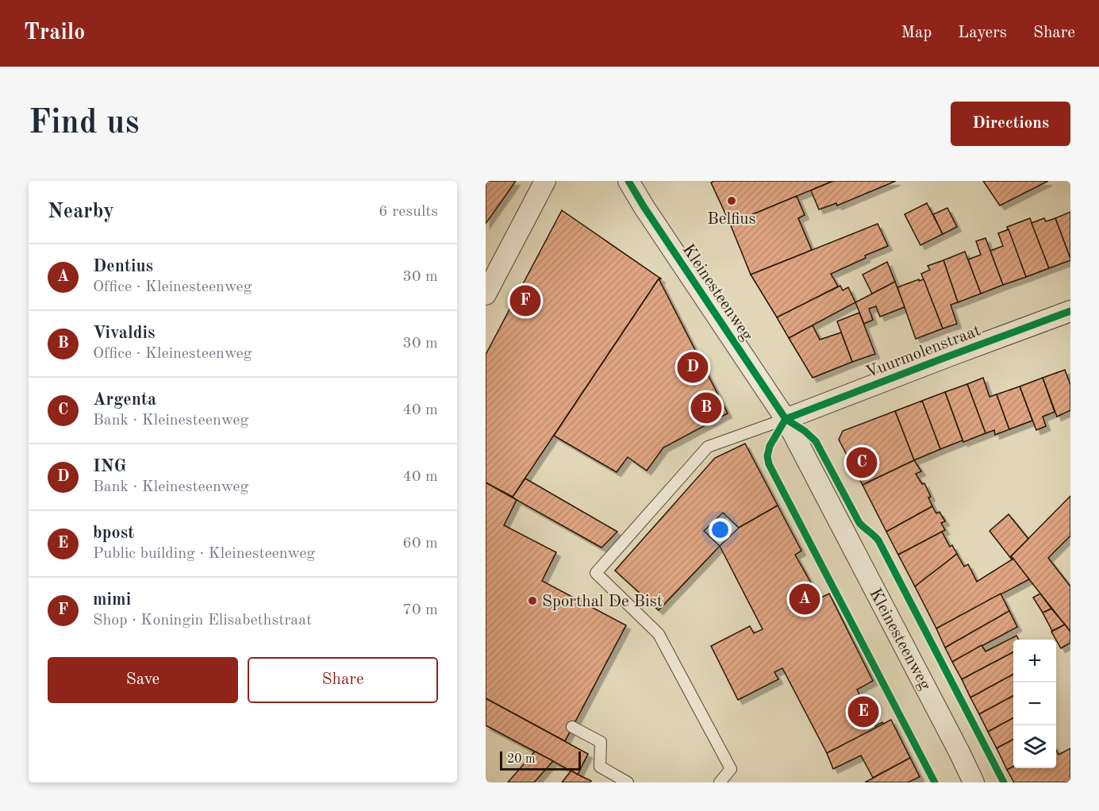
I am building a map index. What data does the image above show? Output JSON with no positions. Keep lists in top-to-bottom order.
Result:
{
  "streets": {
    "street": ["Kleinesteenweg", "Vuurmolenstraat"]
  },
  "crossings": [
    ["Kleinesteenweg", "Vuurmolenstraat"]
  ],
  "places": ["Belfius", "Sporthal De Bist"],
  "scale_bar": "20 m",
  "page": {
    "header": "Trailo",
    "nav": ["Map", "Layers", "Share"],
    "buttons": [
      "Directions",
      ["Save", "Share"]
    ],
    "title": "Find us",
    "heading": ["Nearby", "6 results"],
    "list": [
      {
        "mark": "A",
        "name": "Dentius",
        "note": "Office · Kleinesteenweg",
        "value": "30 m"
      },
      {
        "mark": "B",
        "name": "Vivaldis",
        "note": "Office · Kleinesteenweg",
        "value": "30 m"
      },
      {
        "mark": "C",
        "name": "Argenta",
        "note": "Bank · Kleinesteenweg",
        "value": "40 m"
      },
      {
        "mark": "D",
        "name": "ING",
        "note": "Bank · Kleinesteenweg",
        "value": "40 m"
      },
      {
        "mark": "E",
        "name": "bpost",
        "note": "Public building · Kleinesteenweg",
        "value": "60 m"
      },
      {
        "mark": "F",
        "name": "mimi",
        "note": "Shop · Koningin Elisabethstraat",
        "value": "70 m"
      }
    ],
    "pins": [
      "F",
      "D",
      "B",
      "C",
      "A",
      "E"
    ],
    "map_buttons": ["+", "−"],
    "scale": "20 m"
  }
}
